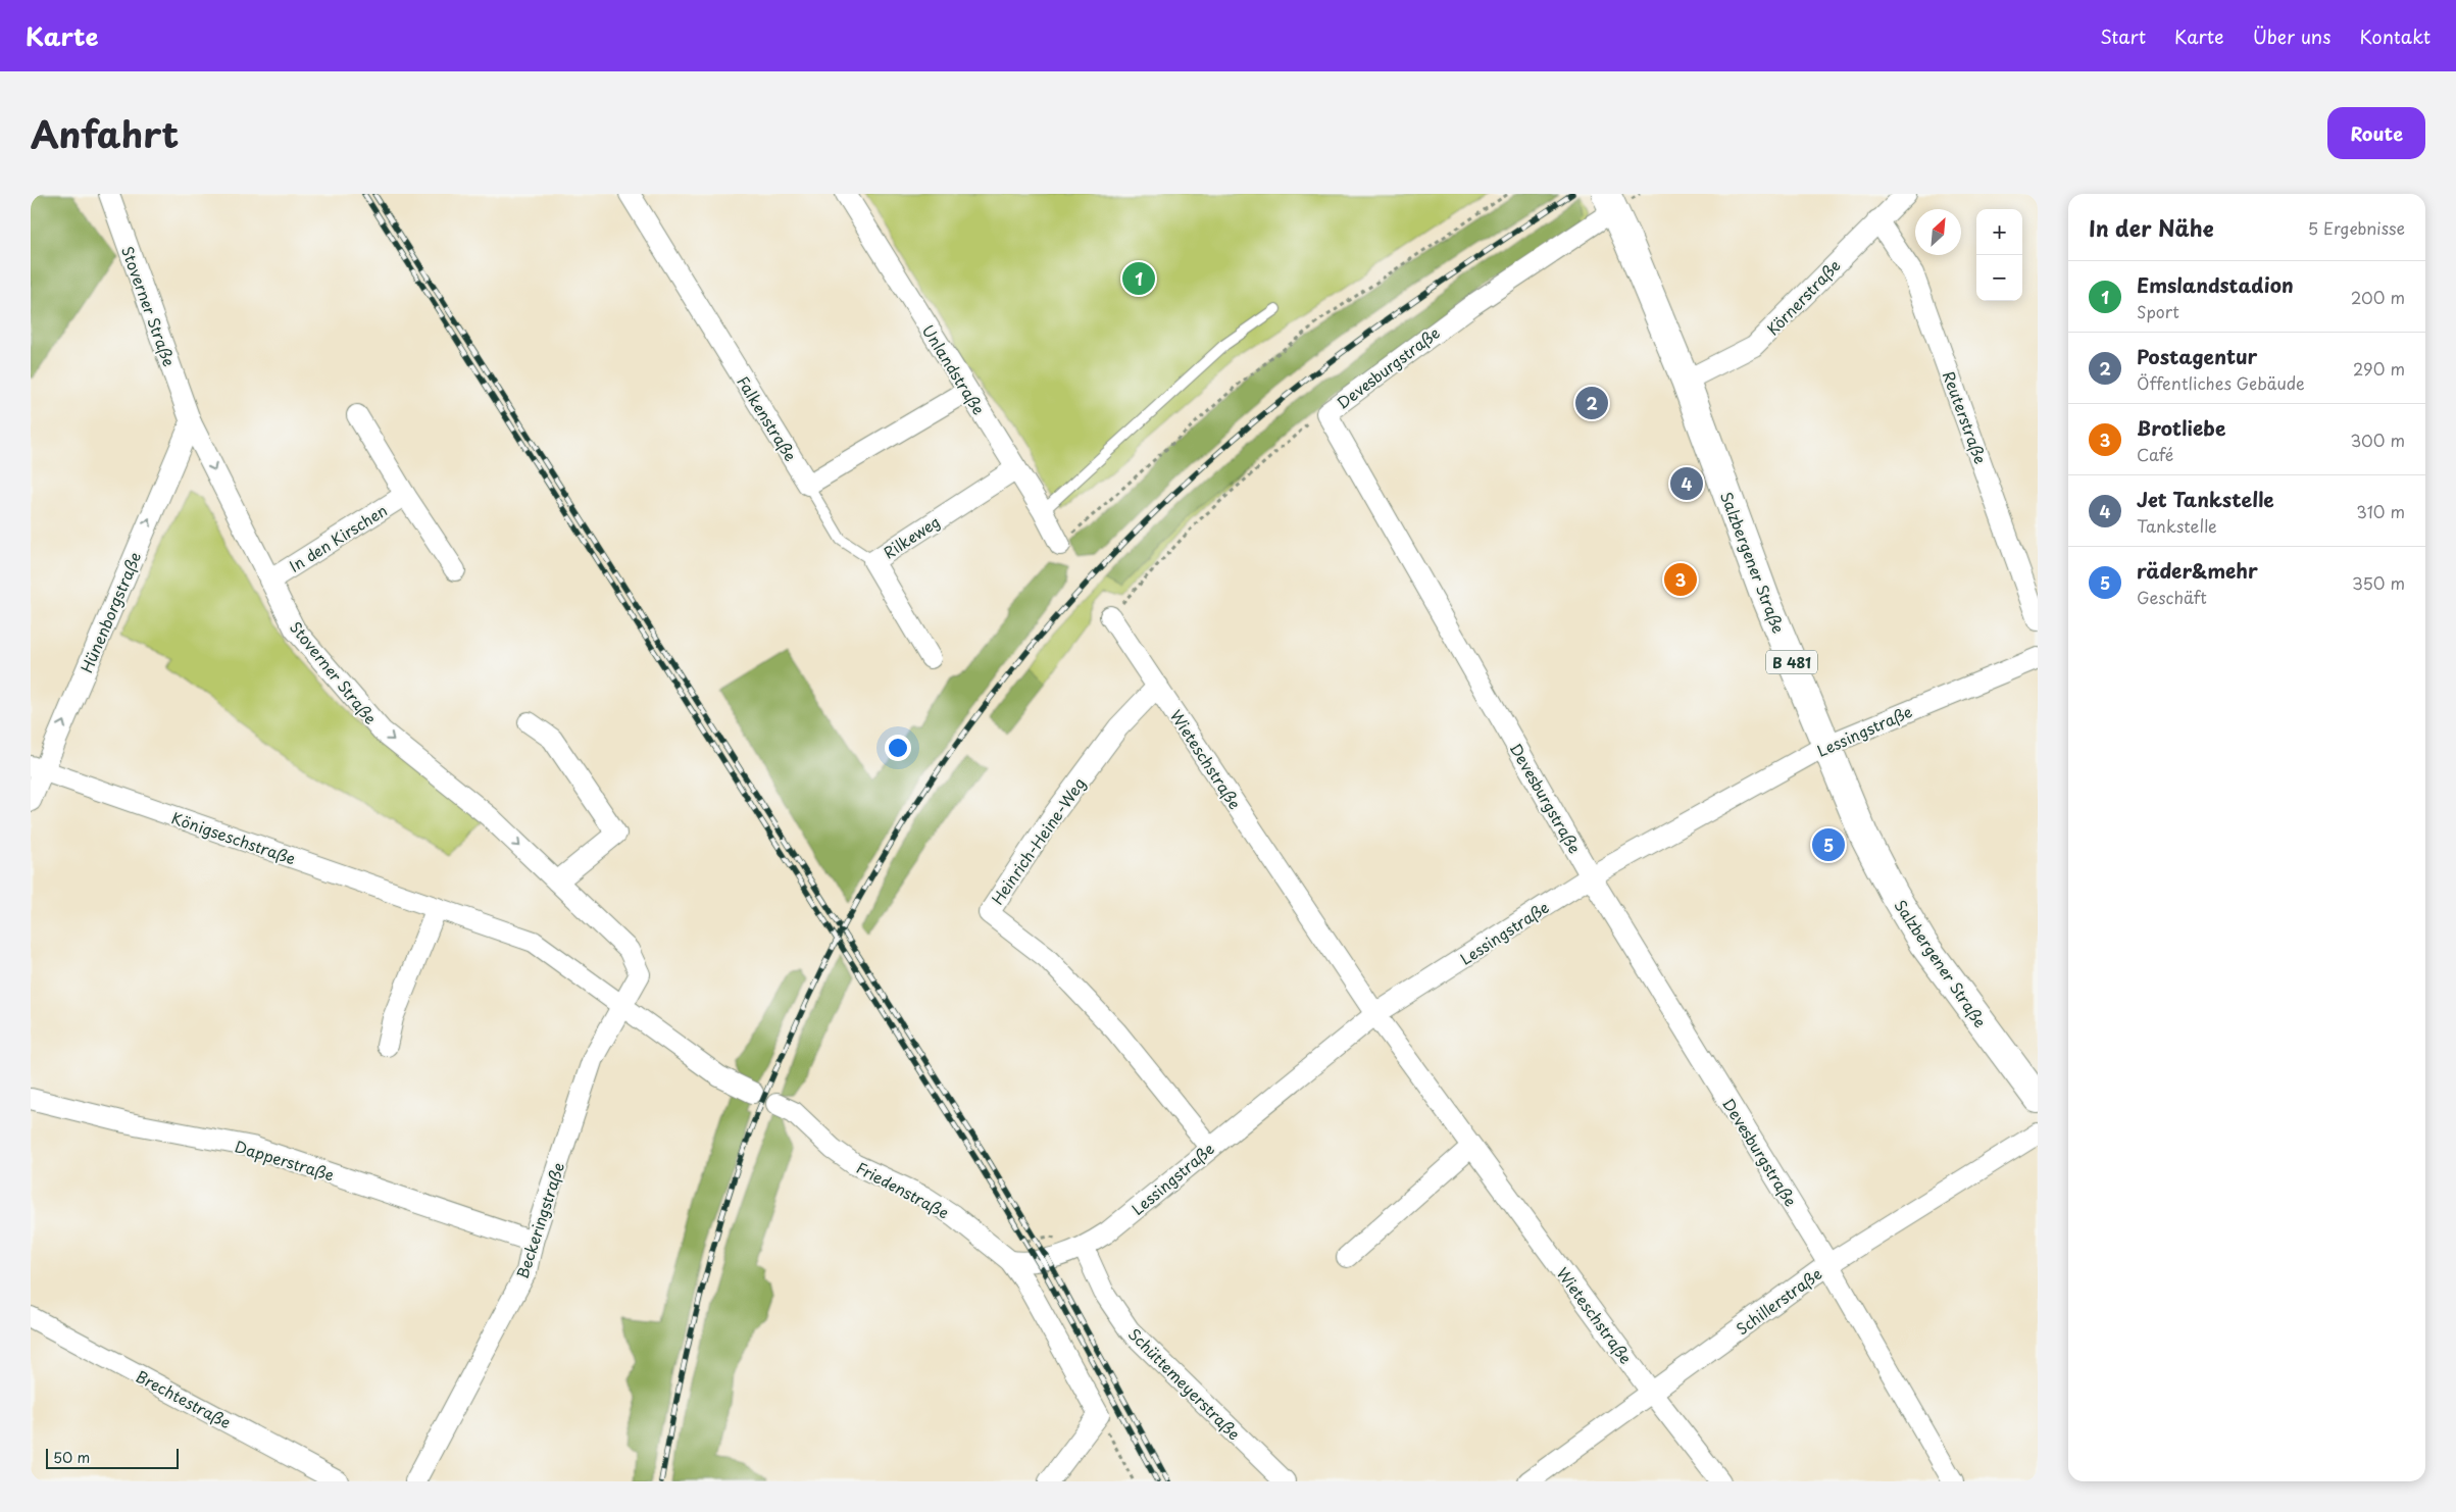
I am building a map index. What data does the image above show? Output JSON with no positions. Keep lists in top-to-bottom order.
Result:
{
  "streets": {
    "main road": ["Salzbergener Straße", "B 481"],
    "street": [
      "Körnerstraße",
      "Stoverner Straße",
      "Devesburgstraße",
      "Unlandstraße",
      "Reuterstraße",
      "Falkenstraße",
      "Rilkeweg",
      "In den Kirschen",
      "Hünenborgstraße",
      "Lessingstraße",
      "Wieteschstraße",
      "Königseschstraße",
      "Heinrich-Heine-Weg",
      "Dapperstraße",
      "Friedenstraße",
      "Beckeringstraße",
      "Schillerstraße",
      "Schüttemeyerstraße",
      "Brechtestraße"
    ]
  },
  "crossings": [
    ["Körnerstraße", "Reuterstraße"],
    ["Körnerstraße", "Salzbergener Straße"],
    ["Stoverner Straße", "In den Kirschen"],
    ["Stoverner Straße", "Hünenborgstraße"],
    ["Stoverner Straße", "Königseschstraße"],
    ["Stoverner Straße", "Beckeringstraße"],
    ["Devesburgstraße", "Salzbergener Straße"],
    ["Devesburgstraße", "Lessingstraße"],
    ["Devesburgstraße", "Schillerstraße"],
    ["Unlandstraße", "Rilkeweg"],
    ["Salzbergener Straße", "Lessingstraße"],
    ["Hünenborgstraße", "Königseschstraße"],
    ["Lessingstraße", "Wieteschstraße"],
    ["Lessingstraße", "Heinrich-Heine-Weg"],
    ["Lessingstraße", "Friedenstraße"],
    ["Lessingstraße", "Schüttemeyerstraße"],
    ["Wieteschstraße", "Heinrich-Heine-Weg"],
    ["Wieteschstraße", "Schillerstraße"],
    ["Königseschstraße", "Beckeringstraße"],
    ["Dapperstraße", "Beckeringstraße"]
  ],
  "one_way": ["Hünenborgstraße"],
  "scale_bar": "50 m",
  "north": "top right",
  "page": {
    "header": "Karte",
    "nav": [
      "Start",
      "Karte",
      "Über uns",
      "Kontakt"
    ],
    "title": "Anfahrt",
    "buttons": "Route",
    "heading": ["In der Nähe", "5 Ergebnisse"],
    "map_buttons": ["+", "−"],
    "pins": [
      "1",
      "2",
      "4",
      "3",
      "5"
    ],
    "list": [
      {
        "mark": "1",
        "name": "Emslandstadion",
        "note": "Sport",
        "value": "200 m"
      },
      {
        "mark": "2",
        "name": "Postagentur",
        "note": "Öffentliches Gebäude",
        "value": "290 m"
      },
      {
        "mark": "3",
        "name": "Brotliebe",
        "note": "Café",
        "value": "300 m"
      },
      {
        "mark": "4",
        "name": "Jet Tankstelle",
        "note": "Tankstelle",
        "value": "310 m"
      },
      {
        "mark": "5",
        "name": "räder&mehr",
        "note": "Geschäft",
        "value": "350 m"
      }
    ],
    "scale": "50 m"
  }
}
